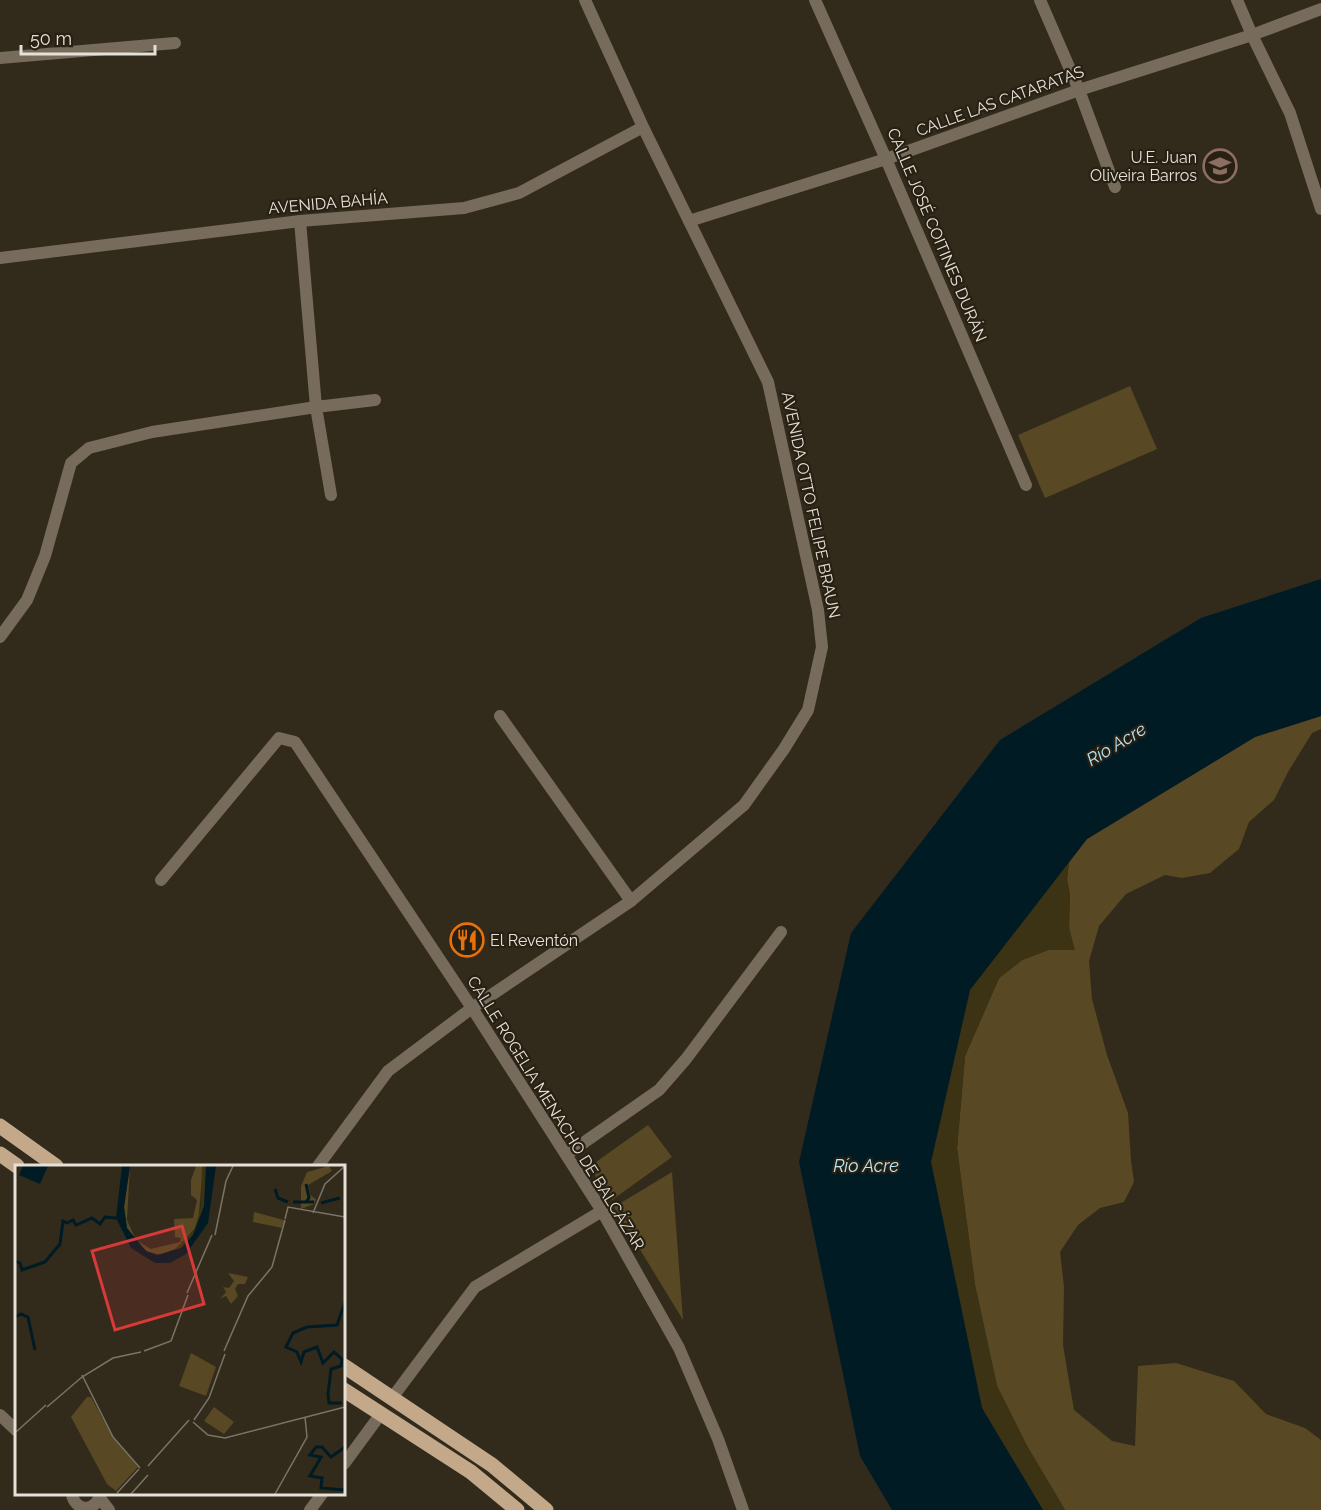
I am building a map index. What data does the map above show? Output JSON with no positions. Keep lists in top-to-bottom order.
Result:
{
  "streets": {
    "street": [
      "CALLE LAS CATARATAS",
      "AVENIDA BAHÍA",
      "CALLE JOSÉ COITINES DURÁN",
      "AVENIDA OTTO FELIPE BRAUN",
      "CALLE ROGELIA MENACHO DE BALCÁZAR"
    ]
  },
  "crossings": [
    ["CALLE LAS CATARATAS", "CALLE JOSÉ COITINES DURÁN"],
    ["CALLE LAS CATARATAS", "AVENIDA OTTO FELIPE BRAUN"],
    ["AVENIDA BAHÍA", "AVENIDA OTTO FELIPE BRAUN"],
    ["AVENIDA OTTO FELIPE BRAUN", "CALLE ROGELIA MENACHO DE BALCÁZAR"]
  ],
  "water": ["Río Acre"],
  "places": {
    "school or university": ["U.E. Juan Oliveira Barros"],
    "restaurant": ["El Reventón"]
  },
  "scale_bar": "50 m"
}
